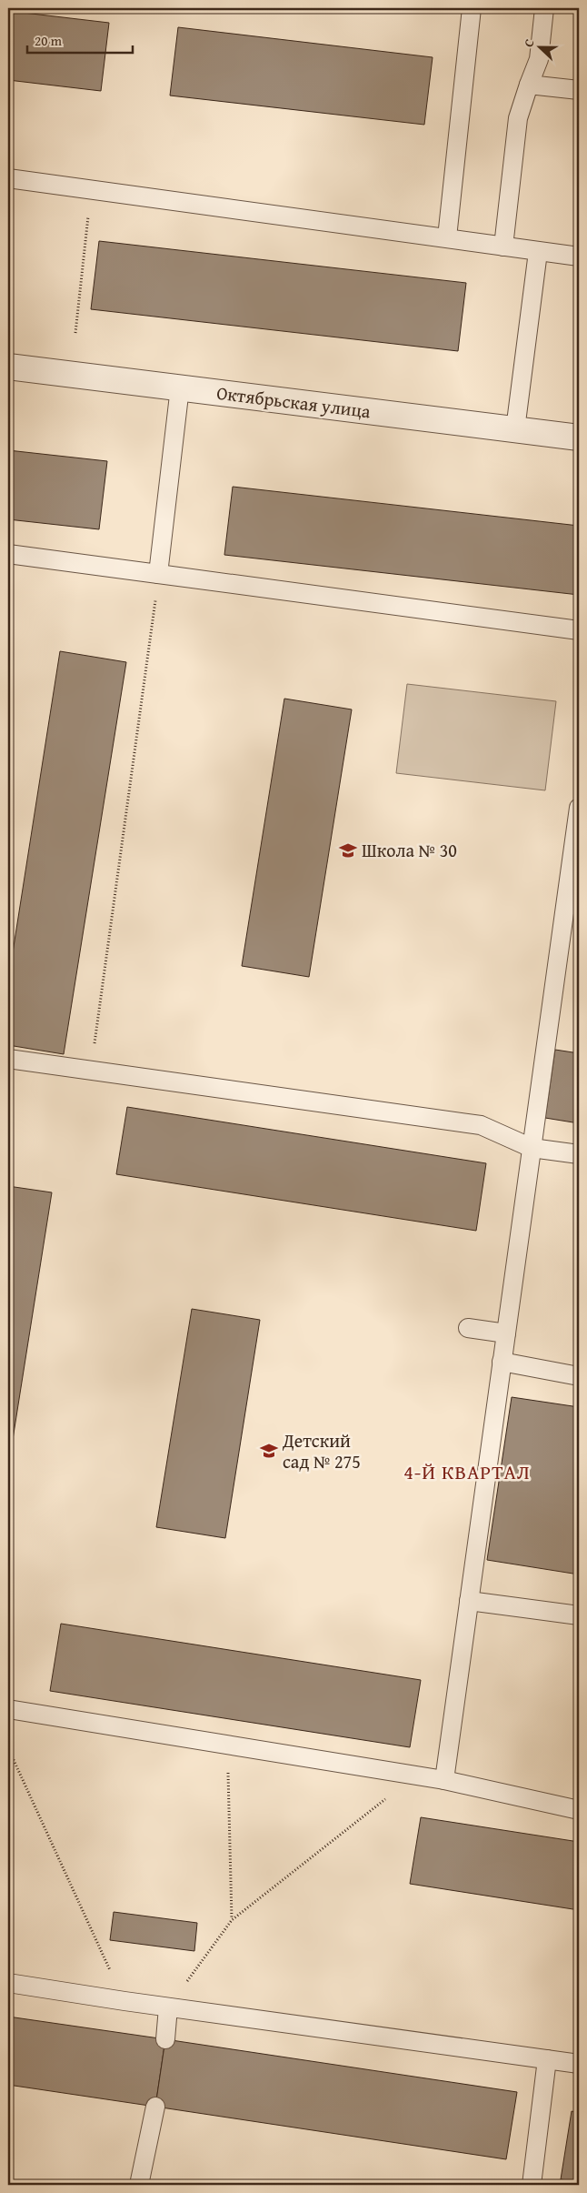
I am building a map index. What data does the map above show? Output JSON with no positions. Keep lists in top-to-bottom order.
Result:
{
  "streets": {
    "street": ["Октябрьская улица"]
  },
  "districts": ["4-Й КВАРТАЛ"],
  "places": {
    "school or university": ["Школа № 30", "Детский сад № 275"]
  },
  "scale_bar": "20 m",
  "north": "left"
}
